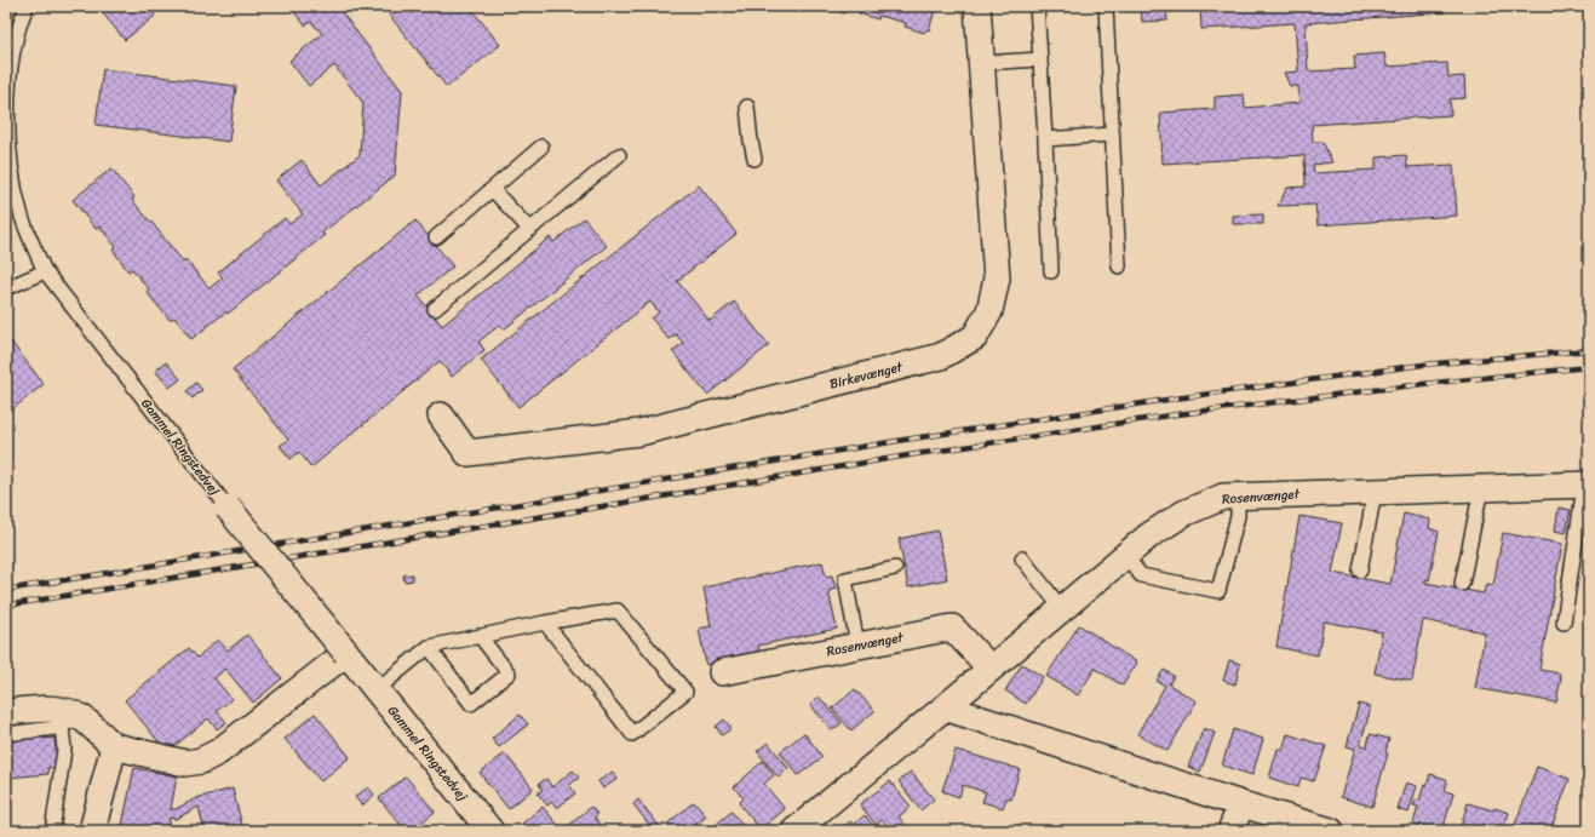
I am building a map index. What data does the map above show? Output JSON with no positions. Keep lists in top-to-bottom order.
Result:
{
  "streets": {
    "street": ["Birkevænget", "Gammel Ringstedvej", "Rosenvænget"]
  }
}
